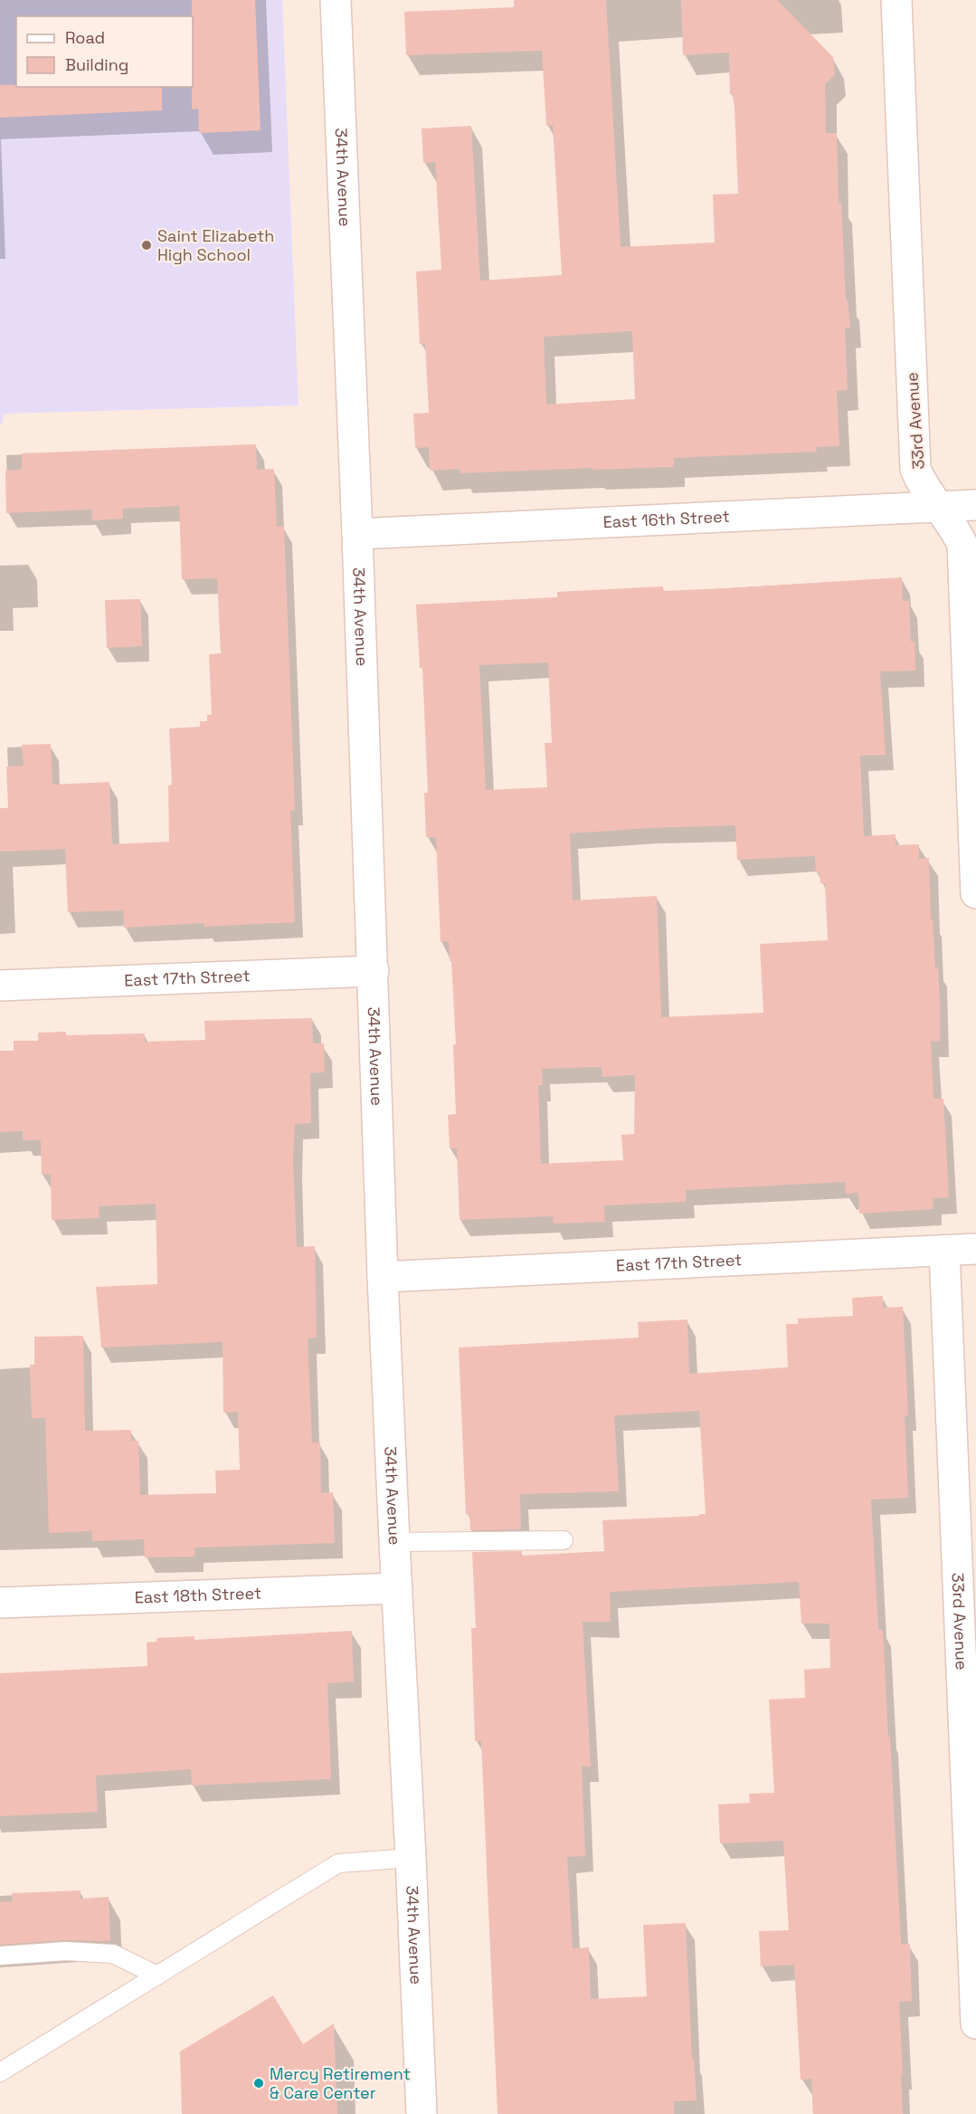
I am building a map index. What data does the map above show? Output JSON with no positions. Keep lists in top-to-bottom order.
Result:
{
  "streets": {
    "street": [
      "34th Avenue",
      "33rd Avenue",
      "East 16th Street",
      "East 17th Street",
      "East 18th Street"
    ]
  },
  "crossings": [
    ["34th Avenue", "East 16th Street"],
    ["34th Avenue", "East 17th Street"],
    ["34th Avenue", "East 18th Street"],
    ["33rd Avenue", "East 16th Street"],
    ["33rd Avenue", "East 17th Street"]
  ],
  "places": ["Saint Elizabeth High School", "Mercy Retirement & Care Center"],
  "legend": ["Road", "Building"]
}
